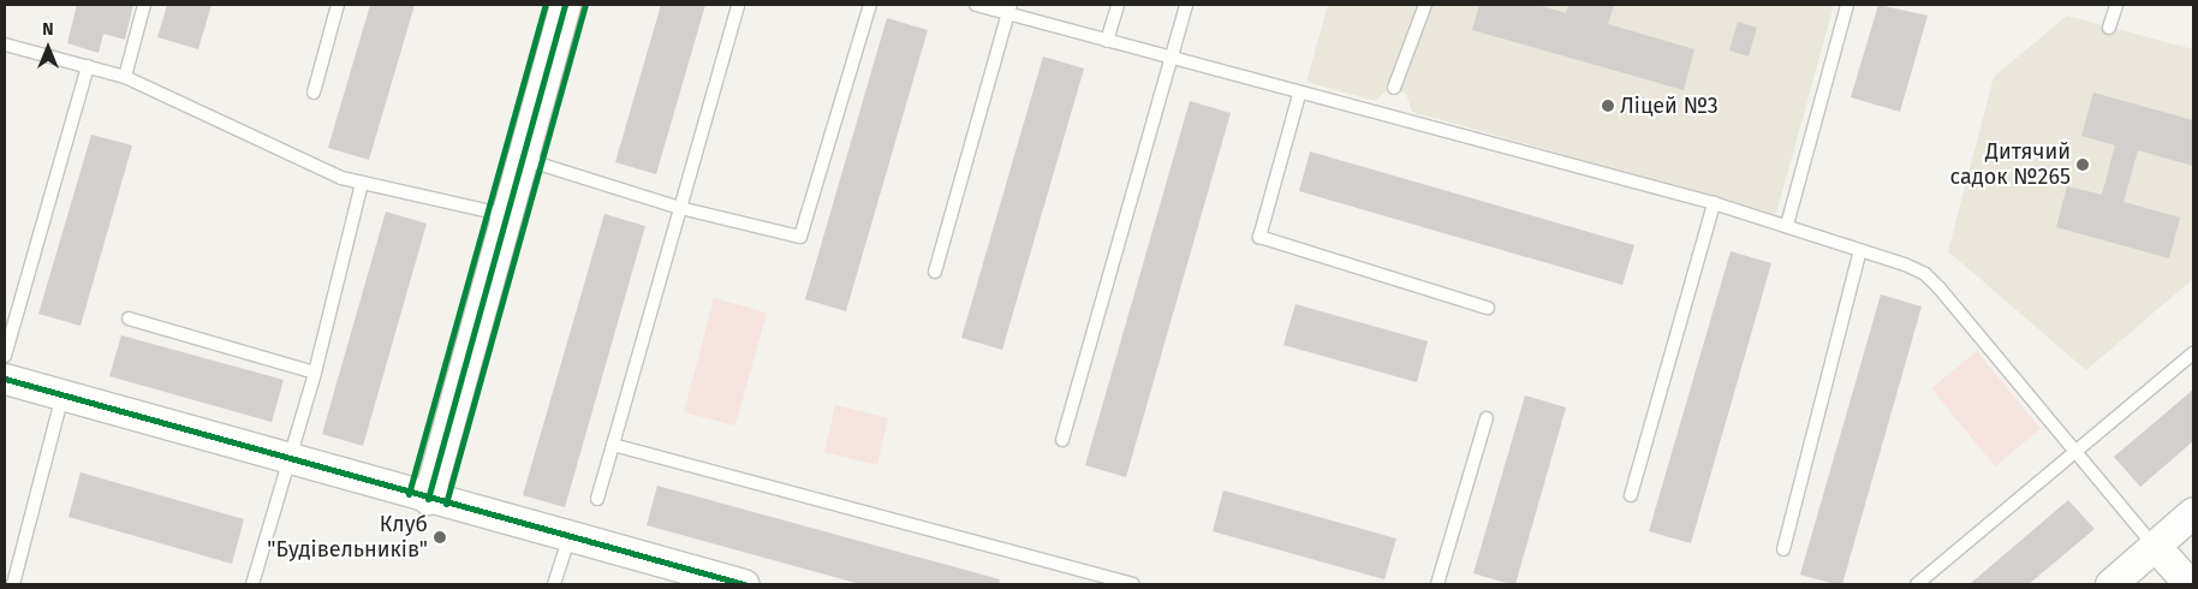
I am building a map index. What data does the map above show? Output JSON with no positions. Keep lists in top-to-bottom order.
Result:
{
  "places": ["Ліцей №3", "Дитячий садок №265", "Клуб \"Будівельників\""],
  "north": "top"
}
